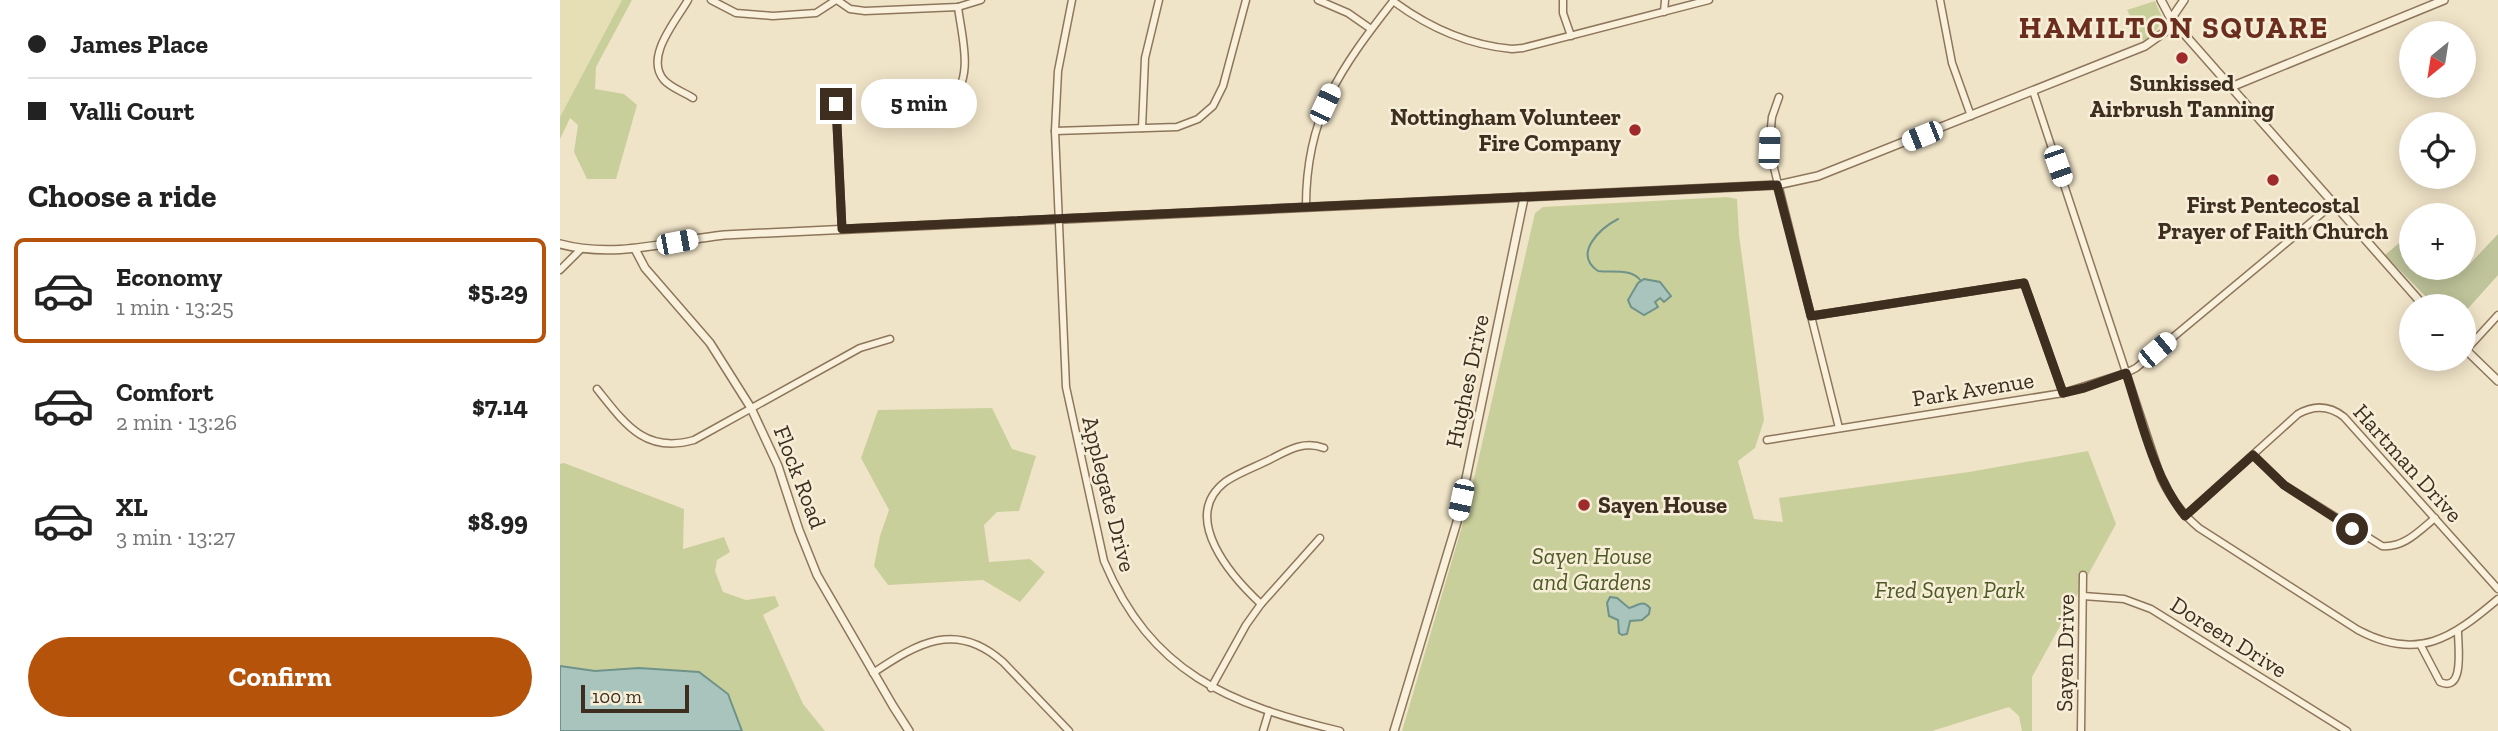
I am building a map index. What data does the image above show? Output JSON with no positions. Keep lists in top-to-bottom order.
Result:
{
  "streets": {
    "street": [
      "Hughes Drive",
      "Park Avenue",
      "Hartman Drive",
      "Flock Road",
      "Applegate Drive",
      "Doreen Drive",
      "Sayen Drive"
    ]
  },
  "crossings": [
    ["Doreen Drive", "Sayen Drive"]
  ],
  "districts": ["HAMILTON SQUARE"],
  "parks": ["Sayen House and Gardens", "Fred Sayen Park"],
  "places": [
    "Sunkissed Airbrush Tanning",
    "Nottingham Volunteer Fire Company",
    "First Pentecostal Prayer of Faith Church",
    "Sayen House"
  ],
  "scale_bar": "100 m",
  "north": "bottom left",
  "page": {
    "banner": ["James Place", "Valli Court"],
    "map_buttons": ["+", "−"],
    "bubble": "5 min",
    "heading": "Choose a ride",
    "list": [
      {
        "name": "Economy",
        "note": "1 min · 13:25",
        "value": "$5.29"
      },
      {
        "name": "Comfort",
        "note": "2 min · 13:26",
        "value": "$7.14"
      },
      {
        "name": "XL",
        "note": "3 min · 13:27",
        "value": "$8.99"
      }
    ],
    "buttons": "Confirm",
    "scale": "100 m"
  }
}
